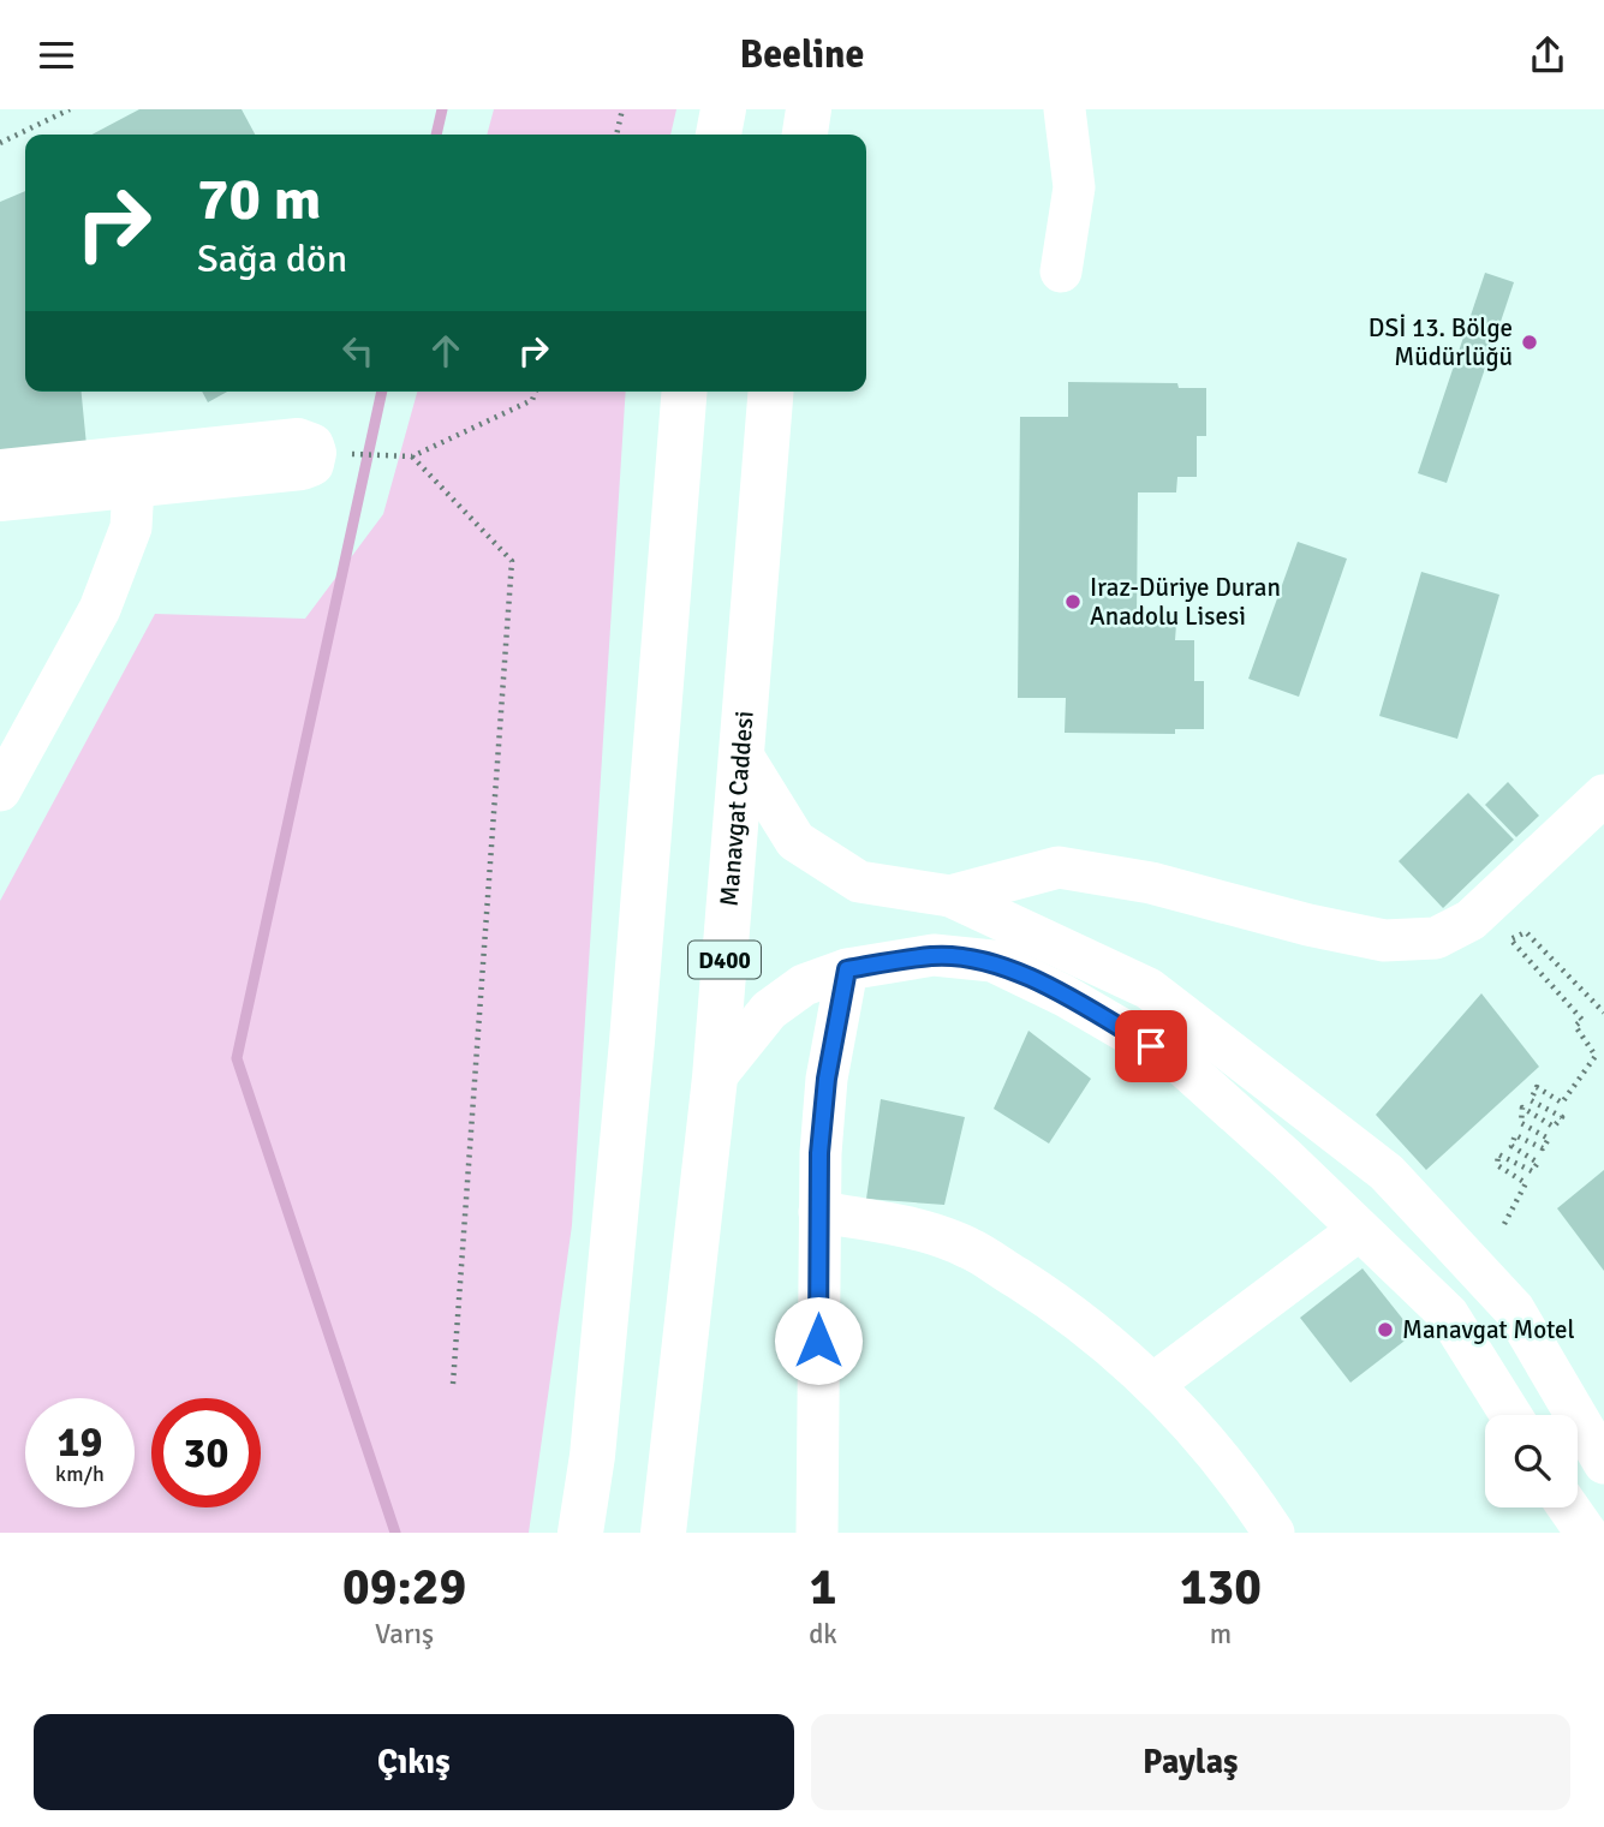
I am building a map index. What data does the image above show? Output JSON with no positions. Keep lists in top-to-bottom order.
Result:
{
  "streets": {
    "main road": ["Manavgat Caddesi", "D400"]
  },
  "places": ["DSİ 13. Bölge Müdürlüğü", "Iraz-Düriye Duran Anadolu Lisesi", "Manavgat Motel"],
  "page": {
    "header": "Beeline",
    "turn": ["70 m", "Sağa dön"],
    "speed": "19 km/h",
    "limit": "30",
    "eta": [
      "09:29",
      "Varış",
      "1",
      "dk",
      "130",
      "m"
    ],
    "buttons": ["Çıkış", "Paylaş"]
  }
}
